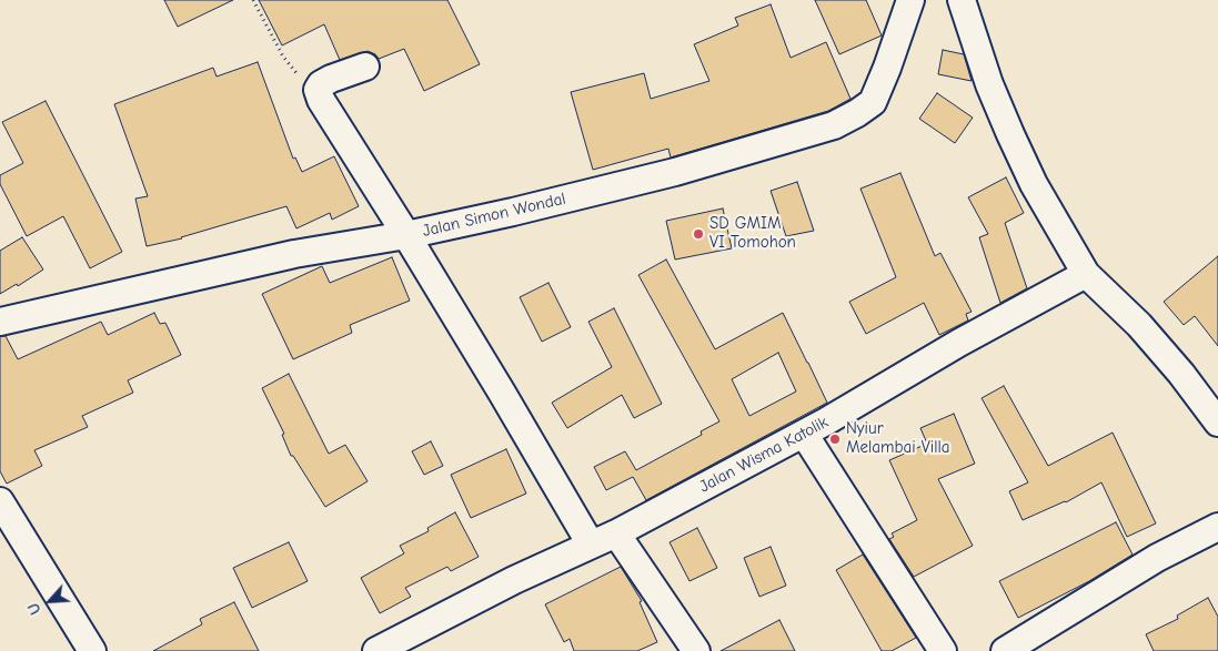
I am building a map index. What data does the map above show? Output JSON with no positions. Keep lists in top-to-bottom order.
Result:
{
  "streets": {
    "street": ["Jalan Simon Wondal", "Jalan Wisma Katolik"]
  },
  "places": ["SD GMIM VI Tomohon", "Nyiur Melambai Villa"],
  "north": "bottom left"
}
